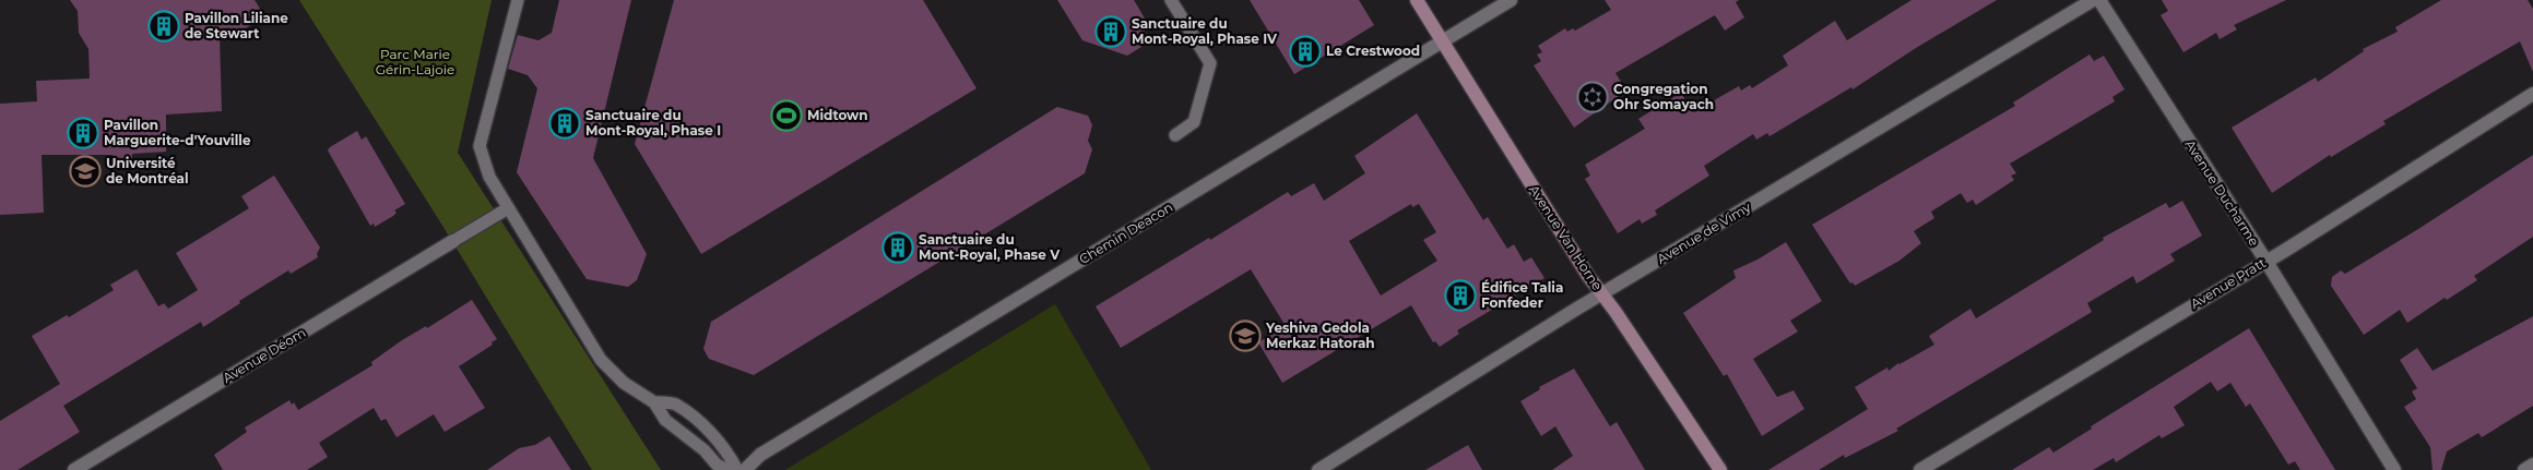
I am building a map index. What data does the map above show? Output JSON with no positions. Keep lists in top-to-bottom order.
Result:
{
  "streets": {
    "main road": ["Avenue Van Horne"],
    "street": [
      "Avenue Ducharme",
      "Chemin Deacon",
      "Avenue de Vimy",
      "Avenue Pratt",
      "Avenue Déom"
    ]
  },
  "crossings": [
    ["Avenue Ducharme", "Avenue Pratt"],
    ["Chemin Deacon", "Avenue Van Horne"],
    ["Avenue de Vimy", "Avenue Van Horne"]
  ],
  "parks": ["Parc Marie Gérin-Lajoie"],
  "places": {
    "building": [
      "Pavillon Liliane de Stewart",
      "Sanctuaire du Mont-Royal, Phase IV",
      "Le Crestwood",
      "Sanctuaire du Mont-Royal, Phase I",
      "Pavillon Marguerite-d'Youville",
      "Sanctuaire du Mont-Royal, Phase V",
      "Édifice Talia Fonfeder"
    ],
    "synagogue": ["Congregation Ohr Somayach"],
    "sports": ["Midtown"],
    "school or university": ["Université de Montréal", "Yeshiva Gedola Merkaz Hatorah"]
  }
}
